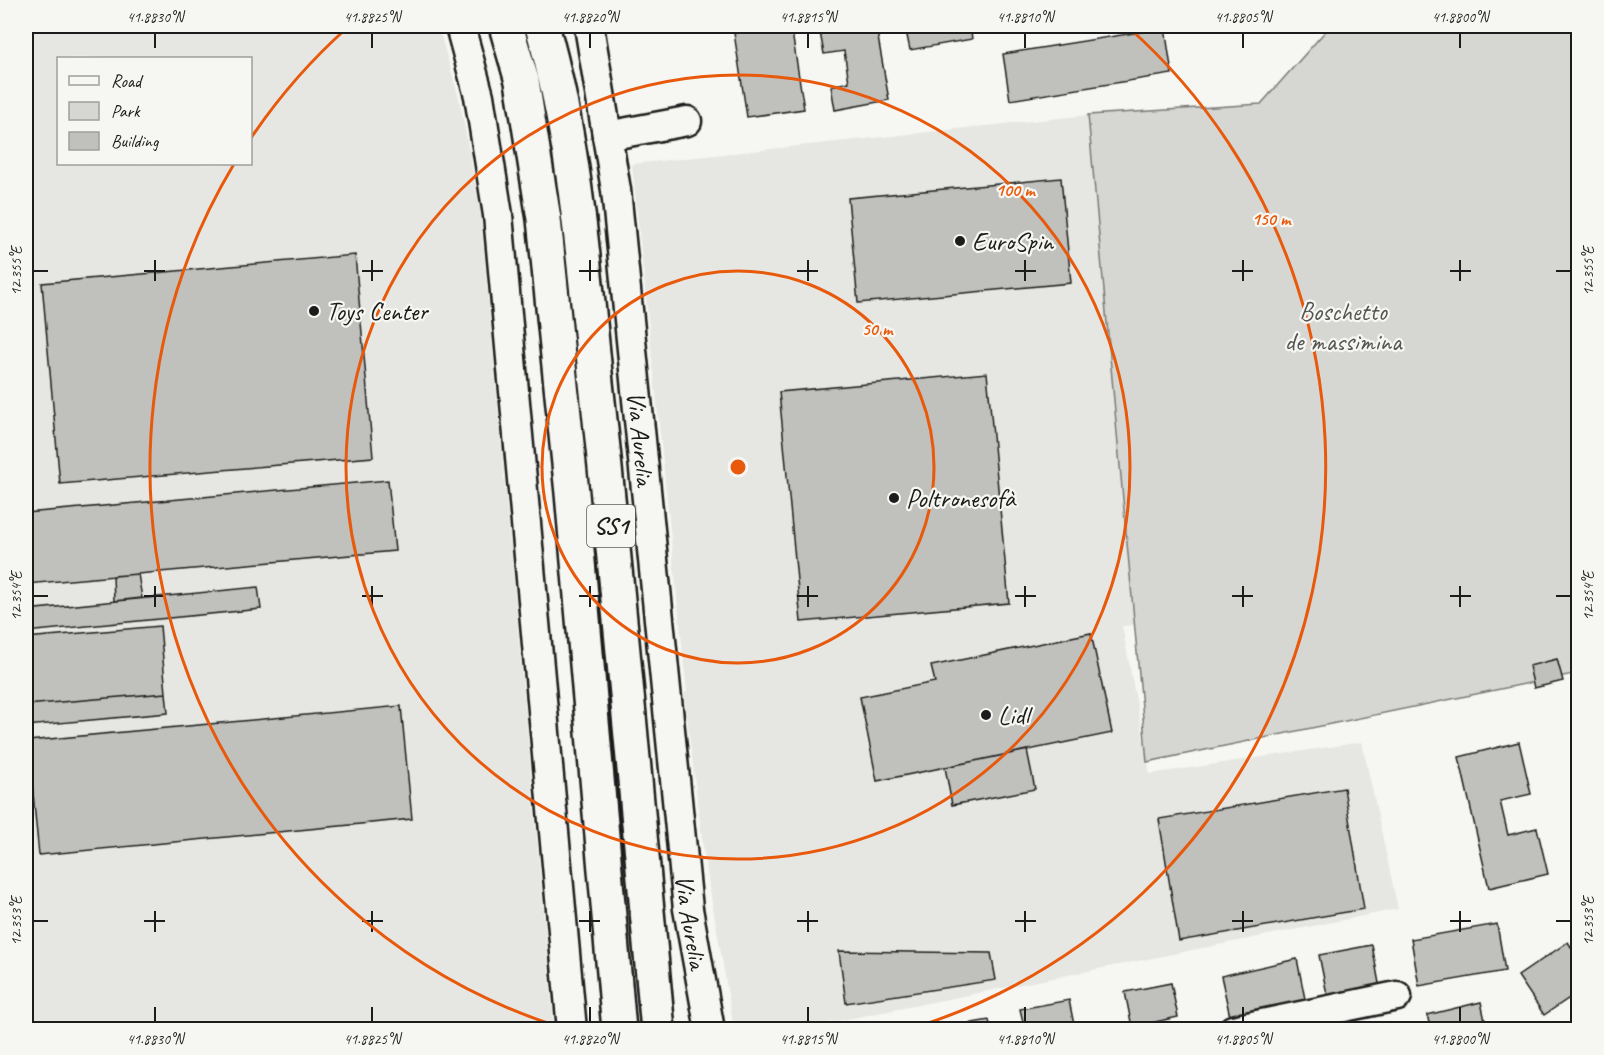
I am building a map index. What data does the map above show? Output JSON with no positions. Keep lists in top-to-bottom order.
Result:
{
  "streets": {
    "highway": ["Via Aurelia", "SS1"]
  },
  "parks": ["Boschetto de massimina"],
  "places": [
    "EuroSpin",
    "Toys Center",
    "Poltronesofà",
    "Lidl"
  ],
  "legend": ["Road", "Park", "Building"],
  "coordinates": [
    "41.8830°N",
    "41.8825°N",
    "41.8820°N",
    "41.8815°N",
    "41.8810°N",
    "41.8805°N",
    "41.8800°N",
    "12.355°E",
    "12.354°E",
    "12.353°E"
  ],
  "rings": ["100 m", "150 m", "50 m"]
}
